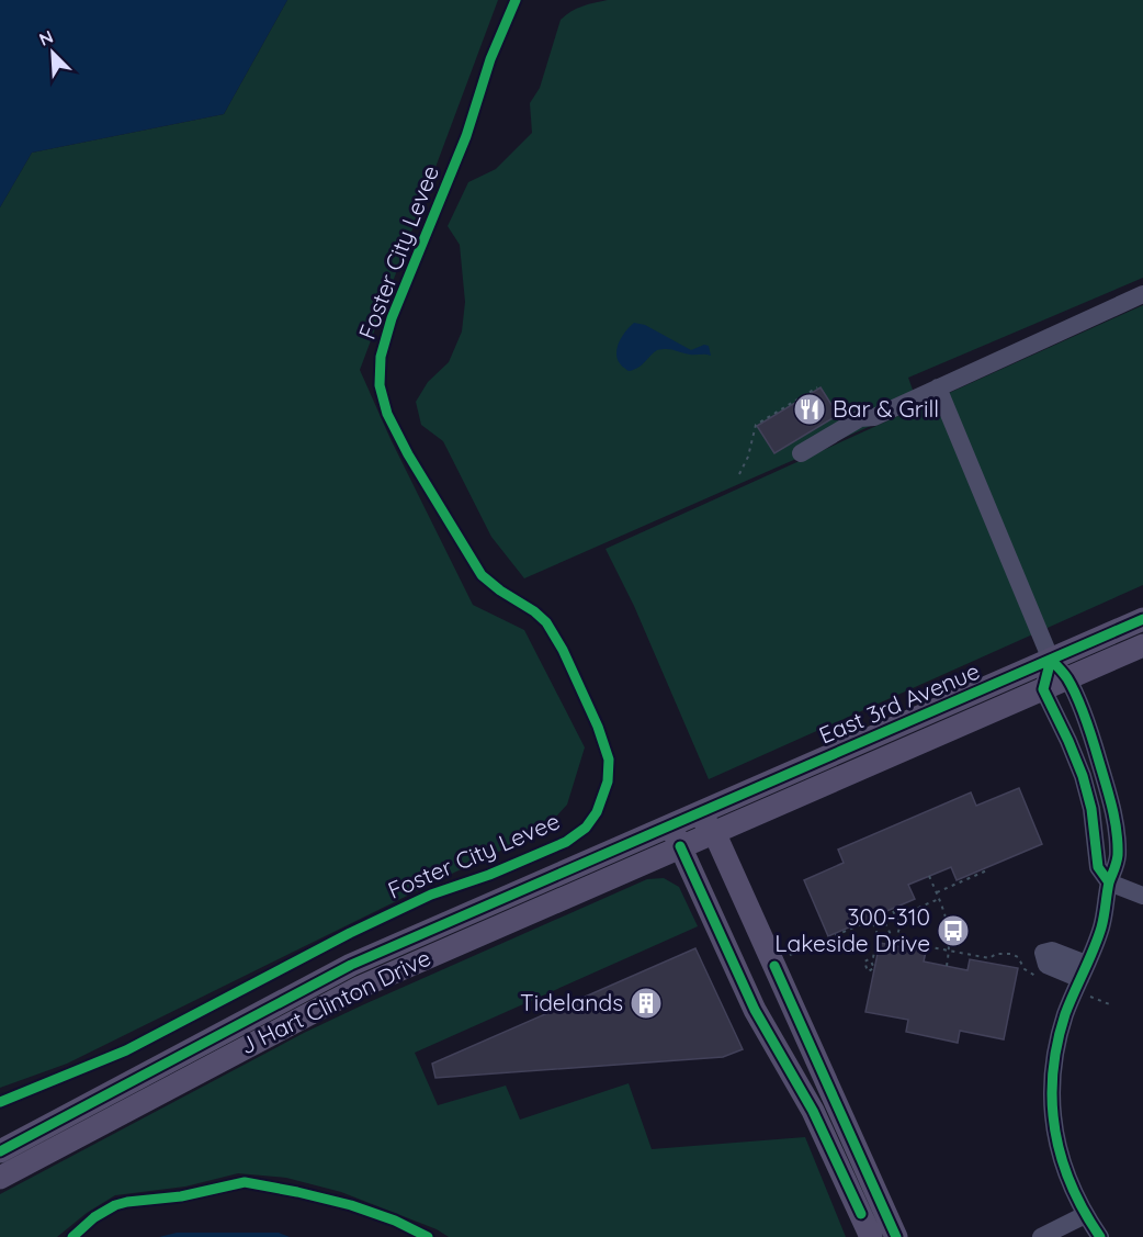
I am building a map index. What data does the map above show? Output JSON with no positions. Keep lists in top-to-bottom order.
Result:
{
  "streets": {
    "main road": ["East 3rd Avenue", "J Hart Clinton Drive"],
    "cycle path": ["Foster City Levee"]
  },
  "crossings": [
    ["East 3rd Avenue", "J Hart Clinton Drive"]
  ],
  "places": {
    "restaurant": ["Bar & Grill"],
    "bus stop": ["300-310 Lakeside Drive"],
    "building": ["Tidelands"]
  },
  "north": "top left"
}
